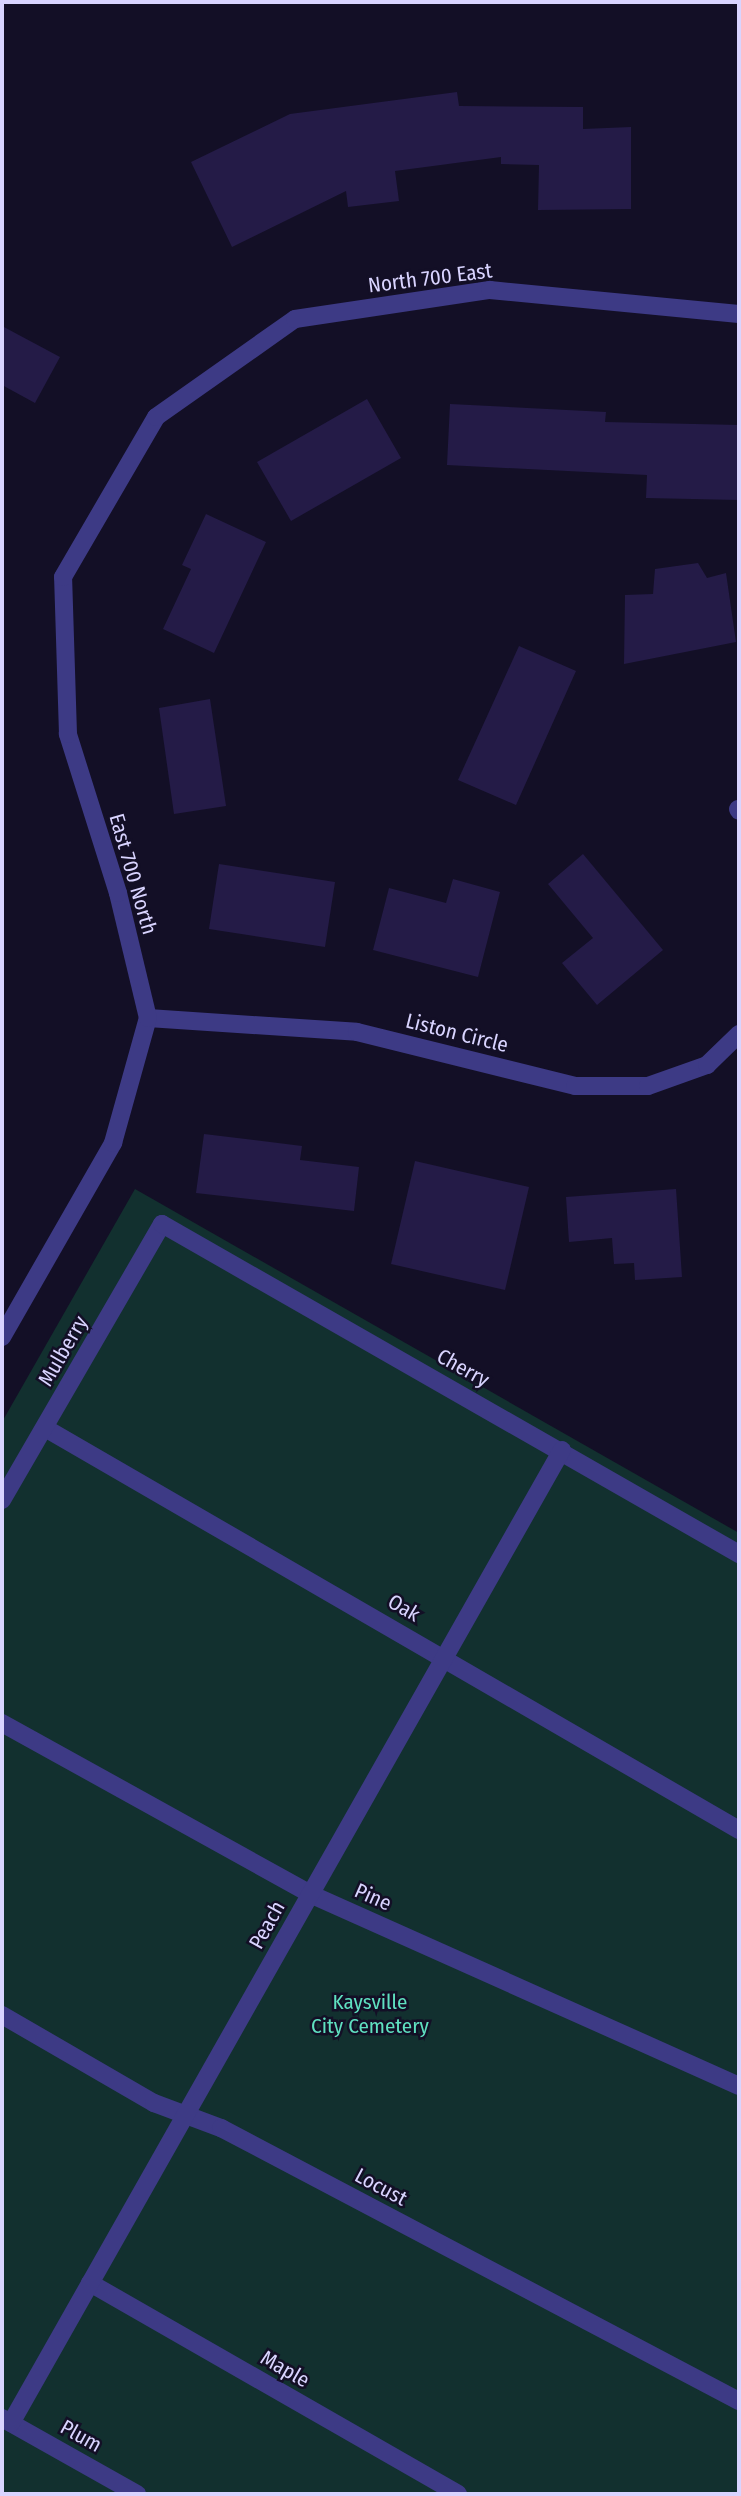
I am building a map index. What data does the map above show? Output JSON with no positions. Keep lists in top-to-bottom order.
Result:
{
  "streets": {
    "street": [
      "North 700 East",
      "East 700 North",
      "Liston Circle",
      "Mulberry",
      "Cherry",
      "Oak",
      "Pine",
      "Peach",
      "Locust",
      "Maple",
      "Plum"
    ]
  },
  "crossings": [
    ["North 700 East", "East 700 North"],
    ["East 700 North", "Liston Circle"],
    ["Mulberry", "Cherry"],
    ["Mulberry", "Oak"],
    ["Cherry", "Peach"],
    ["Oak", "Peach"],
    ["Pine", "Peach"],
    ["Peach", "Locust"],
    ["Peach", "Maple"],
    ["Peach", "Plum"]
  ],
  "parks": ["Kaysville City Cemetery"]
}
